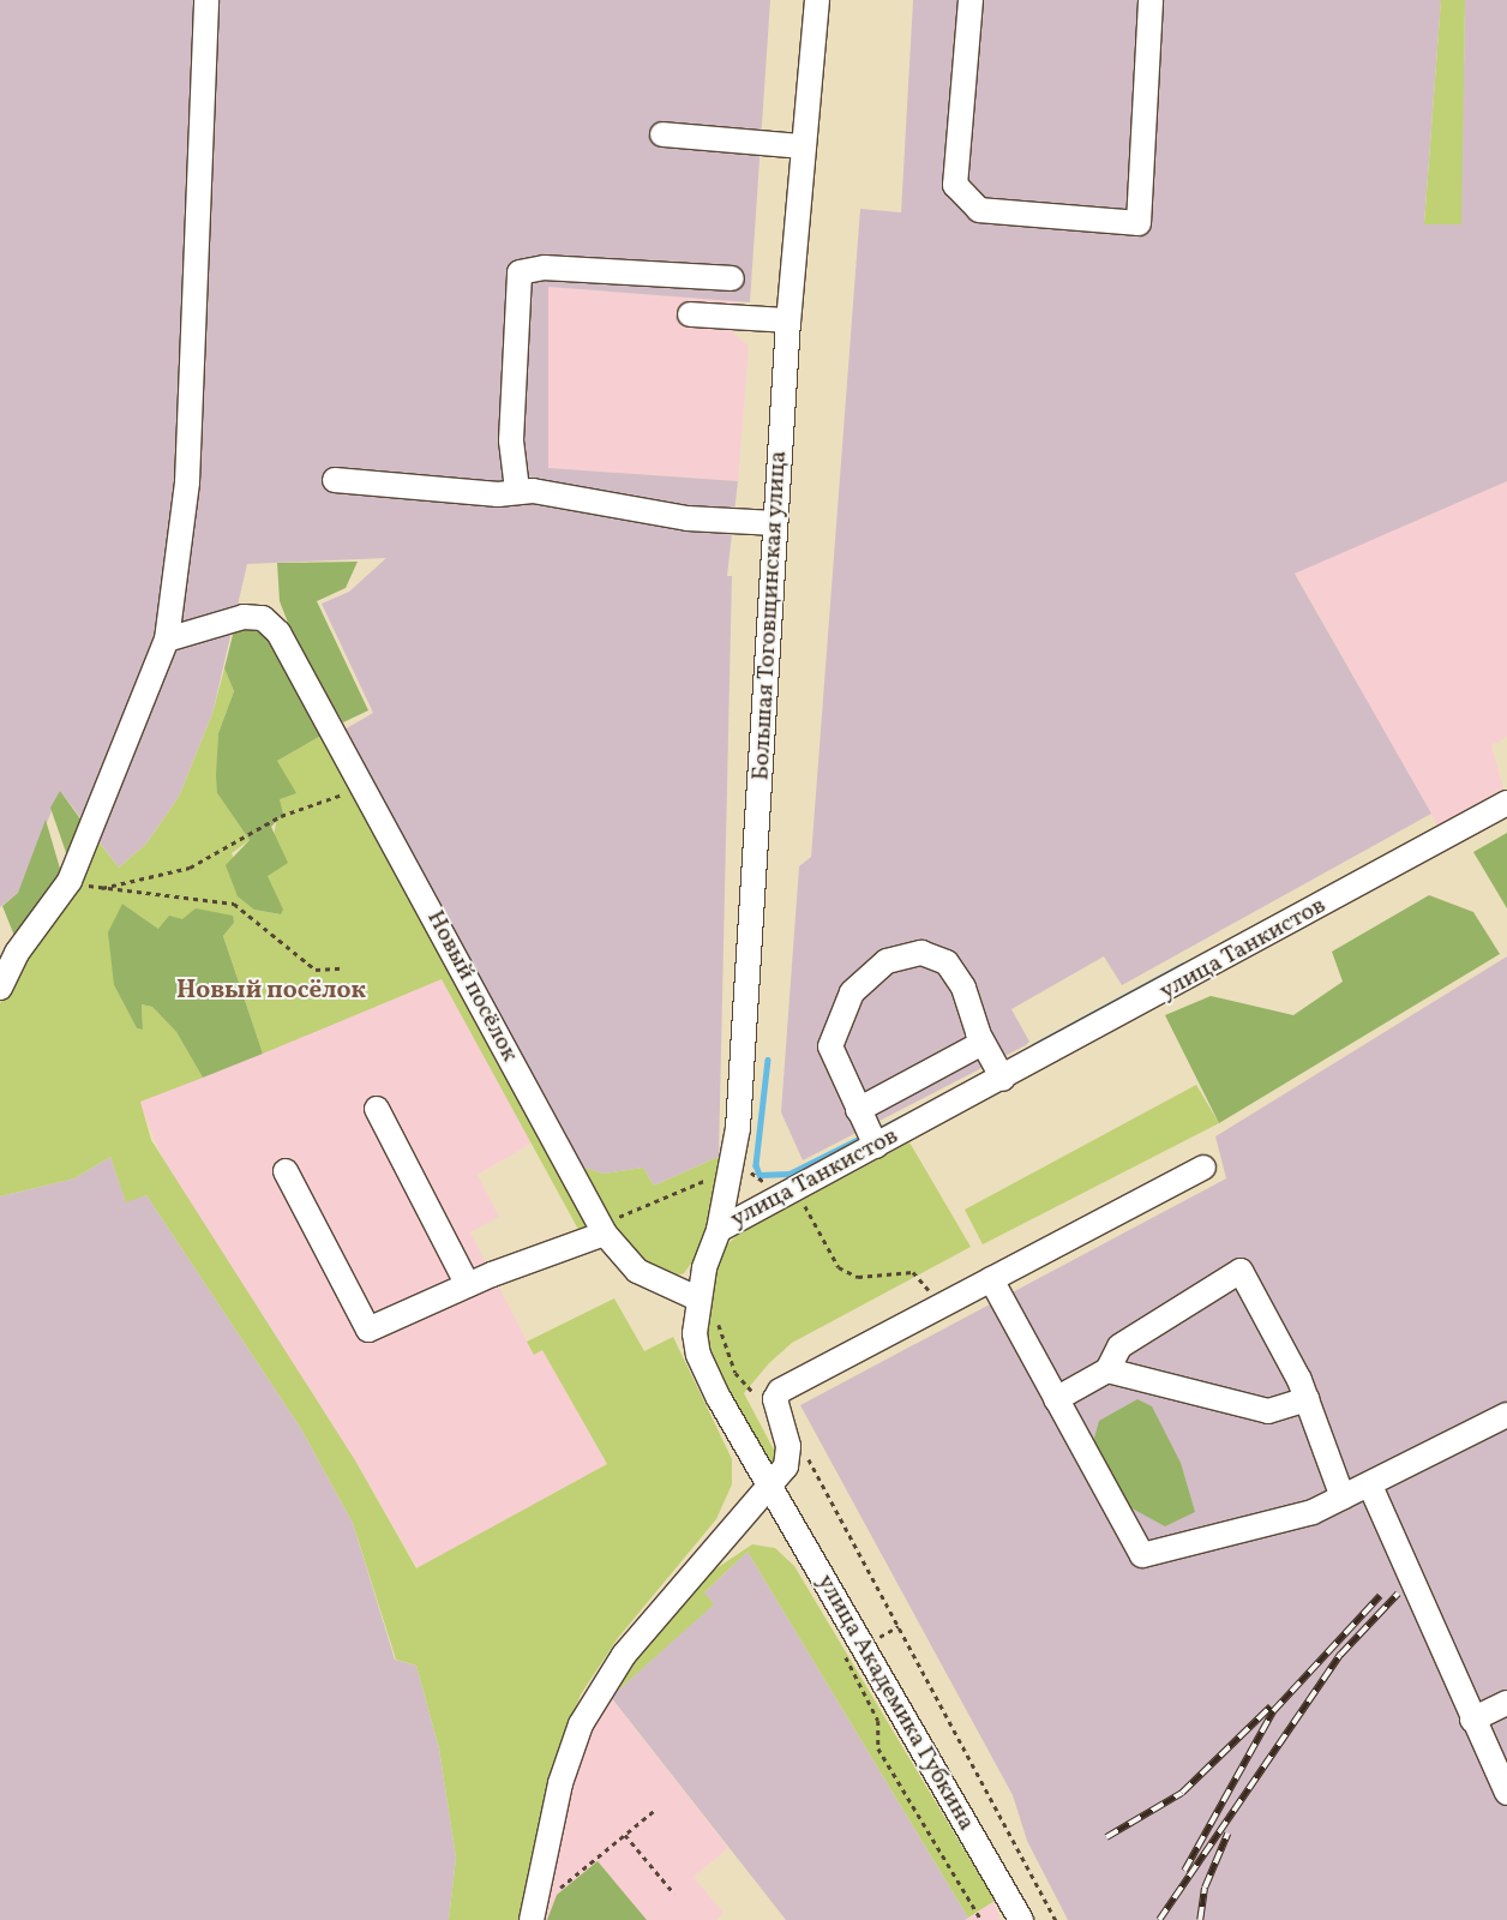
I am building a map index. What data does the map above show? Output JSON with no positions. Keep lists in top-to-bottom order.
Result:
{
  "streets": {
    "street": [
      "Большая Тоговщинская улица",
      "улица Танкистов",
      "Новый посёлок",
      "улица Академика Губкина"
    ]
  },
  "crossings": [
    ["Большая Тоговщинская улица", "улица Танкистов"],
    ["улица Танкистов", "Новый посёлок"],
    ["улица Танкистов", "улица Академика Губкина"]
  ],
  "districts": ["Новый посёлок"]
}
